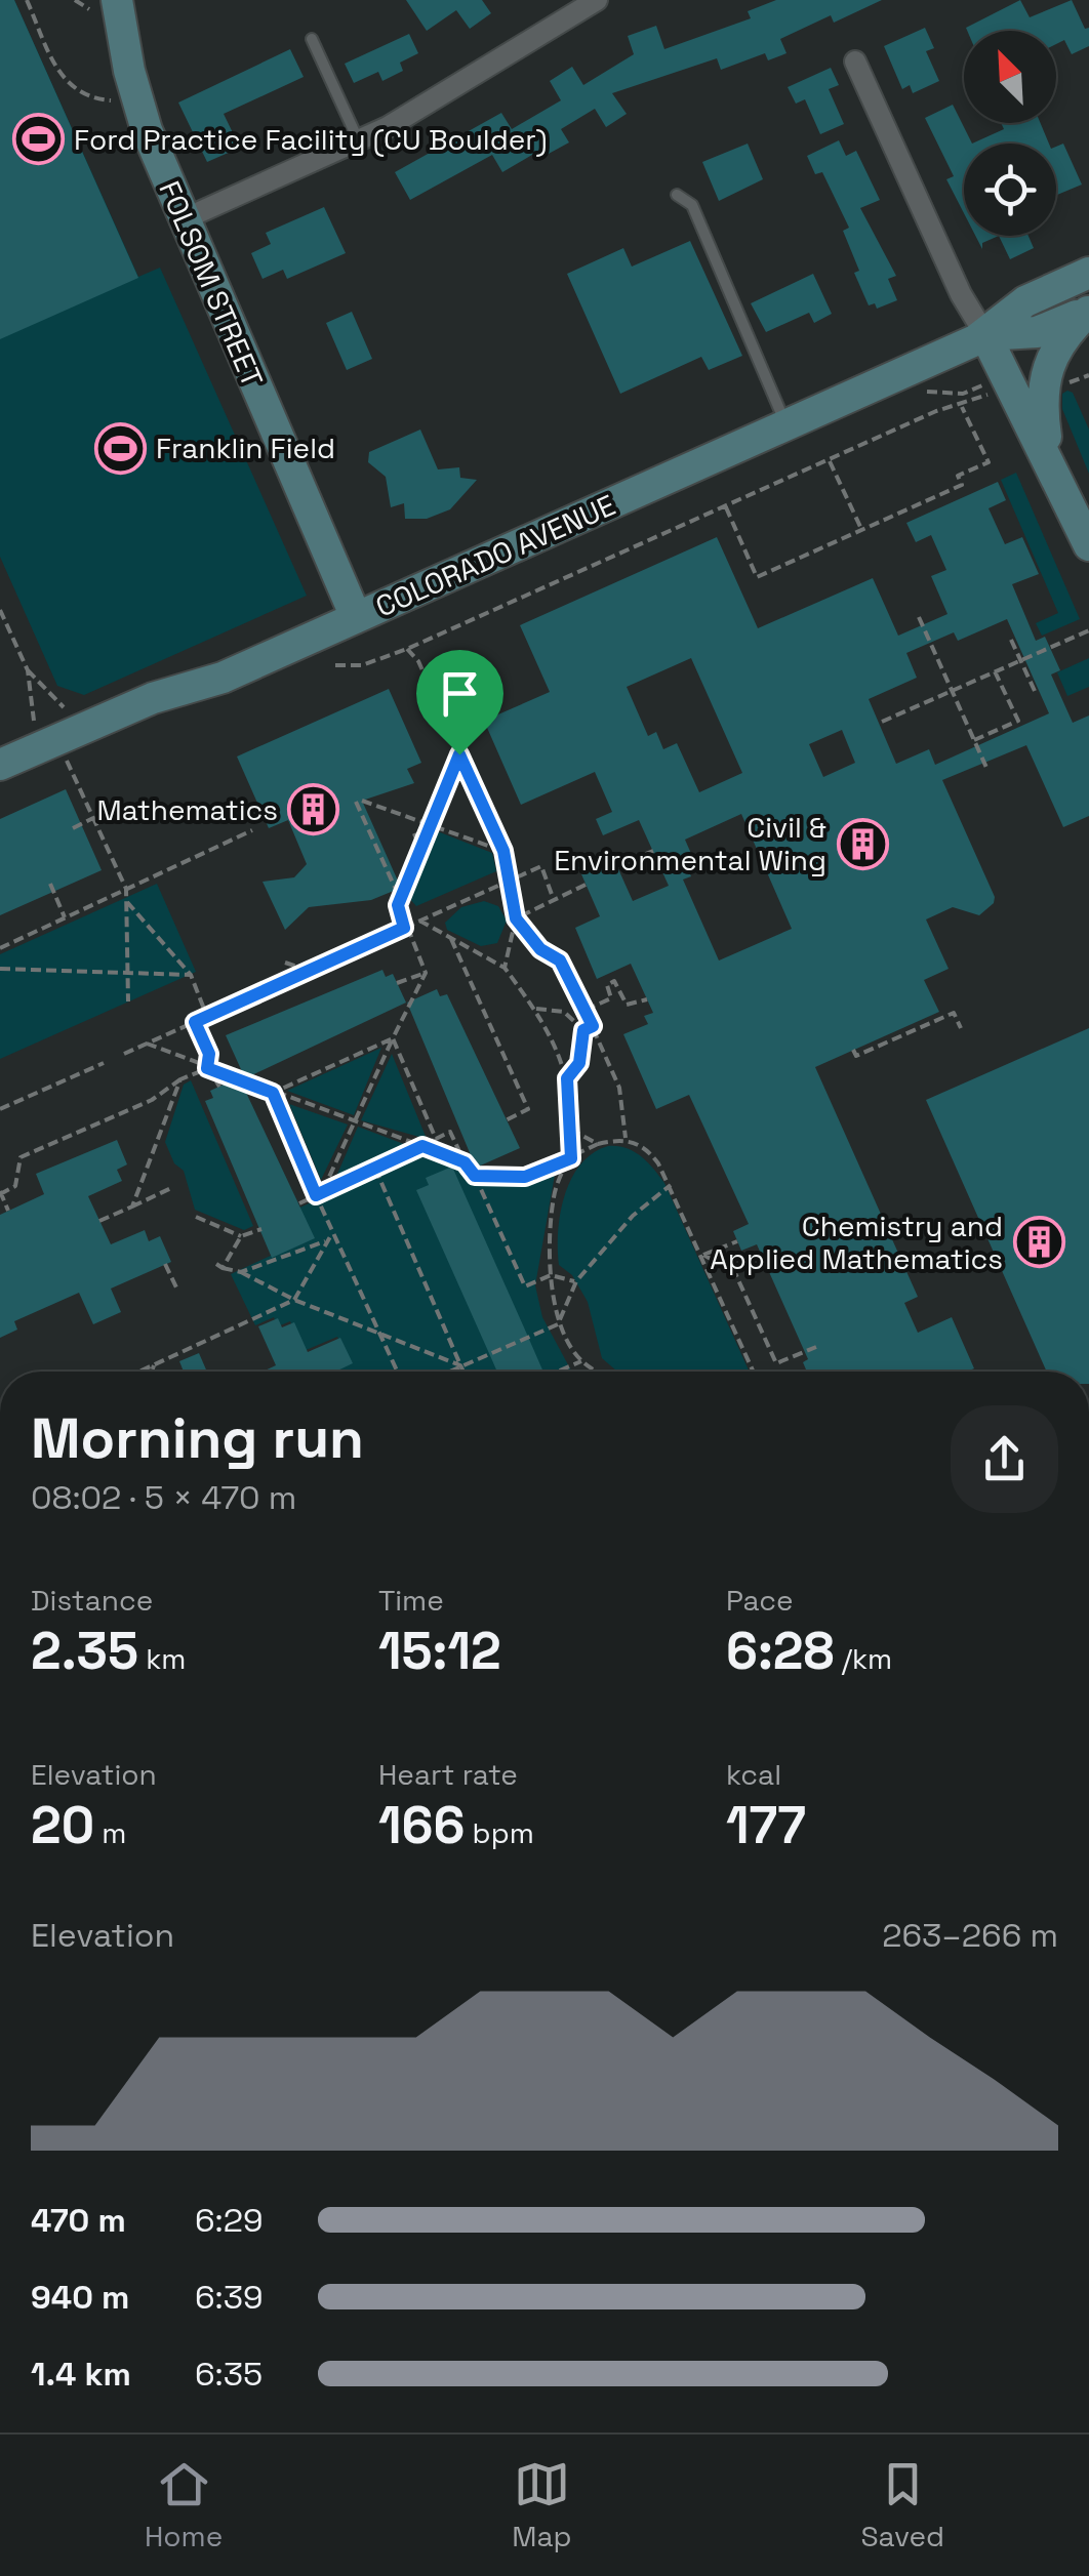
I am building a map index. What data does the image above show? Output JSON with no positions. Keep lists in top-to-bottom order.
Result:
{
  "streets": {
    "main road": ["FOLSOM STREET", "COLORADO AVENUE"]
  },
  "crossings": [
    ["FOLSOM STREET", "COLORADO AVENUE"]
  ],
  "places": {
    "sports": ["Ford Practice Facility (CU Boulder)", "Franklin Field"],
    "building": ["Mathematics", "Civil & Environmental Wing", "Chemistry and Applied Mathematics"]
  },
  "north": "top left",
  "page": {
    "heading": ["Morning run", "08:02 · 5 × 470 m"],
    "stats": [
      ["Distance", "2.35 km"],
      ["Time", "15:12"],
      ["Pace", "6:28 /km"],
      ["Elevation", "20 m"],
      ["Heart rate", "166 bpm"],
      ["kcal", "177"]
    ],
    "chart": ["Elevation", "263–266 m"],
    "list": [
      {
        "name": "470 m",
        "note": "6:29"
      },
      {
        "name": "940 m",
        "note": "6:39"
      },
      {
        "name": "1.4 km",
        "note": "6:35"
      }
    ],
    "tabs": ["Home", "Map", "Saved"]
  }
}
